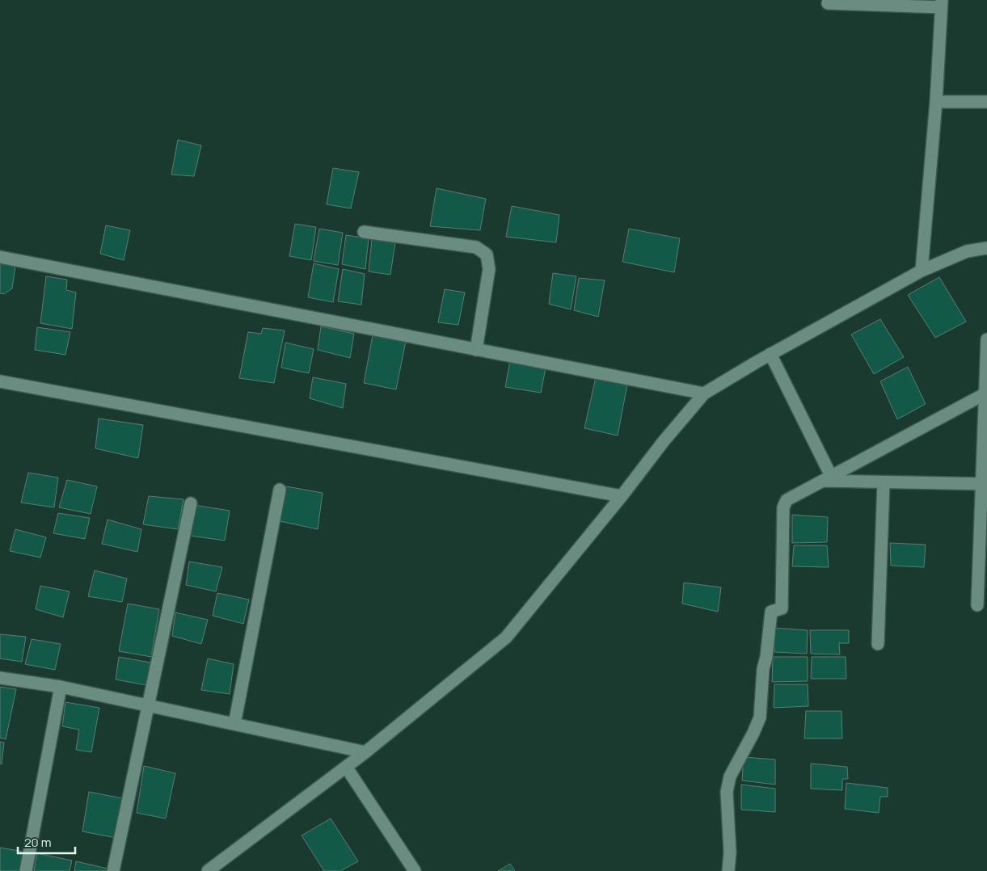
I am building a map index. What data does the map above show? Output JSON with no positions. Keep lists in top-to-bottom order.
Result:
{
  "scale_bar": "20 m"
}
